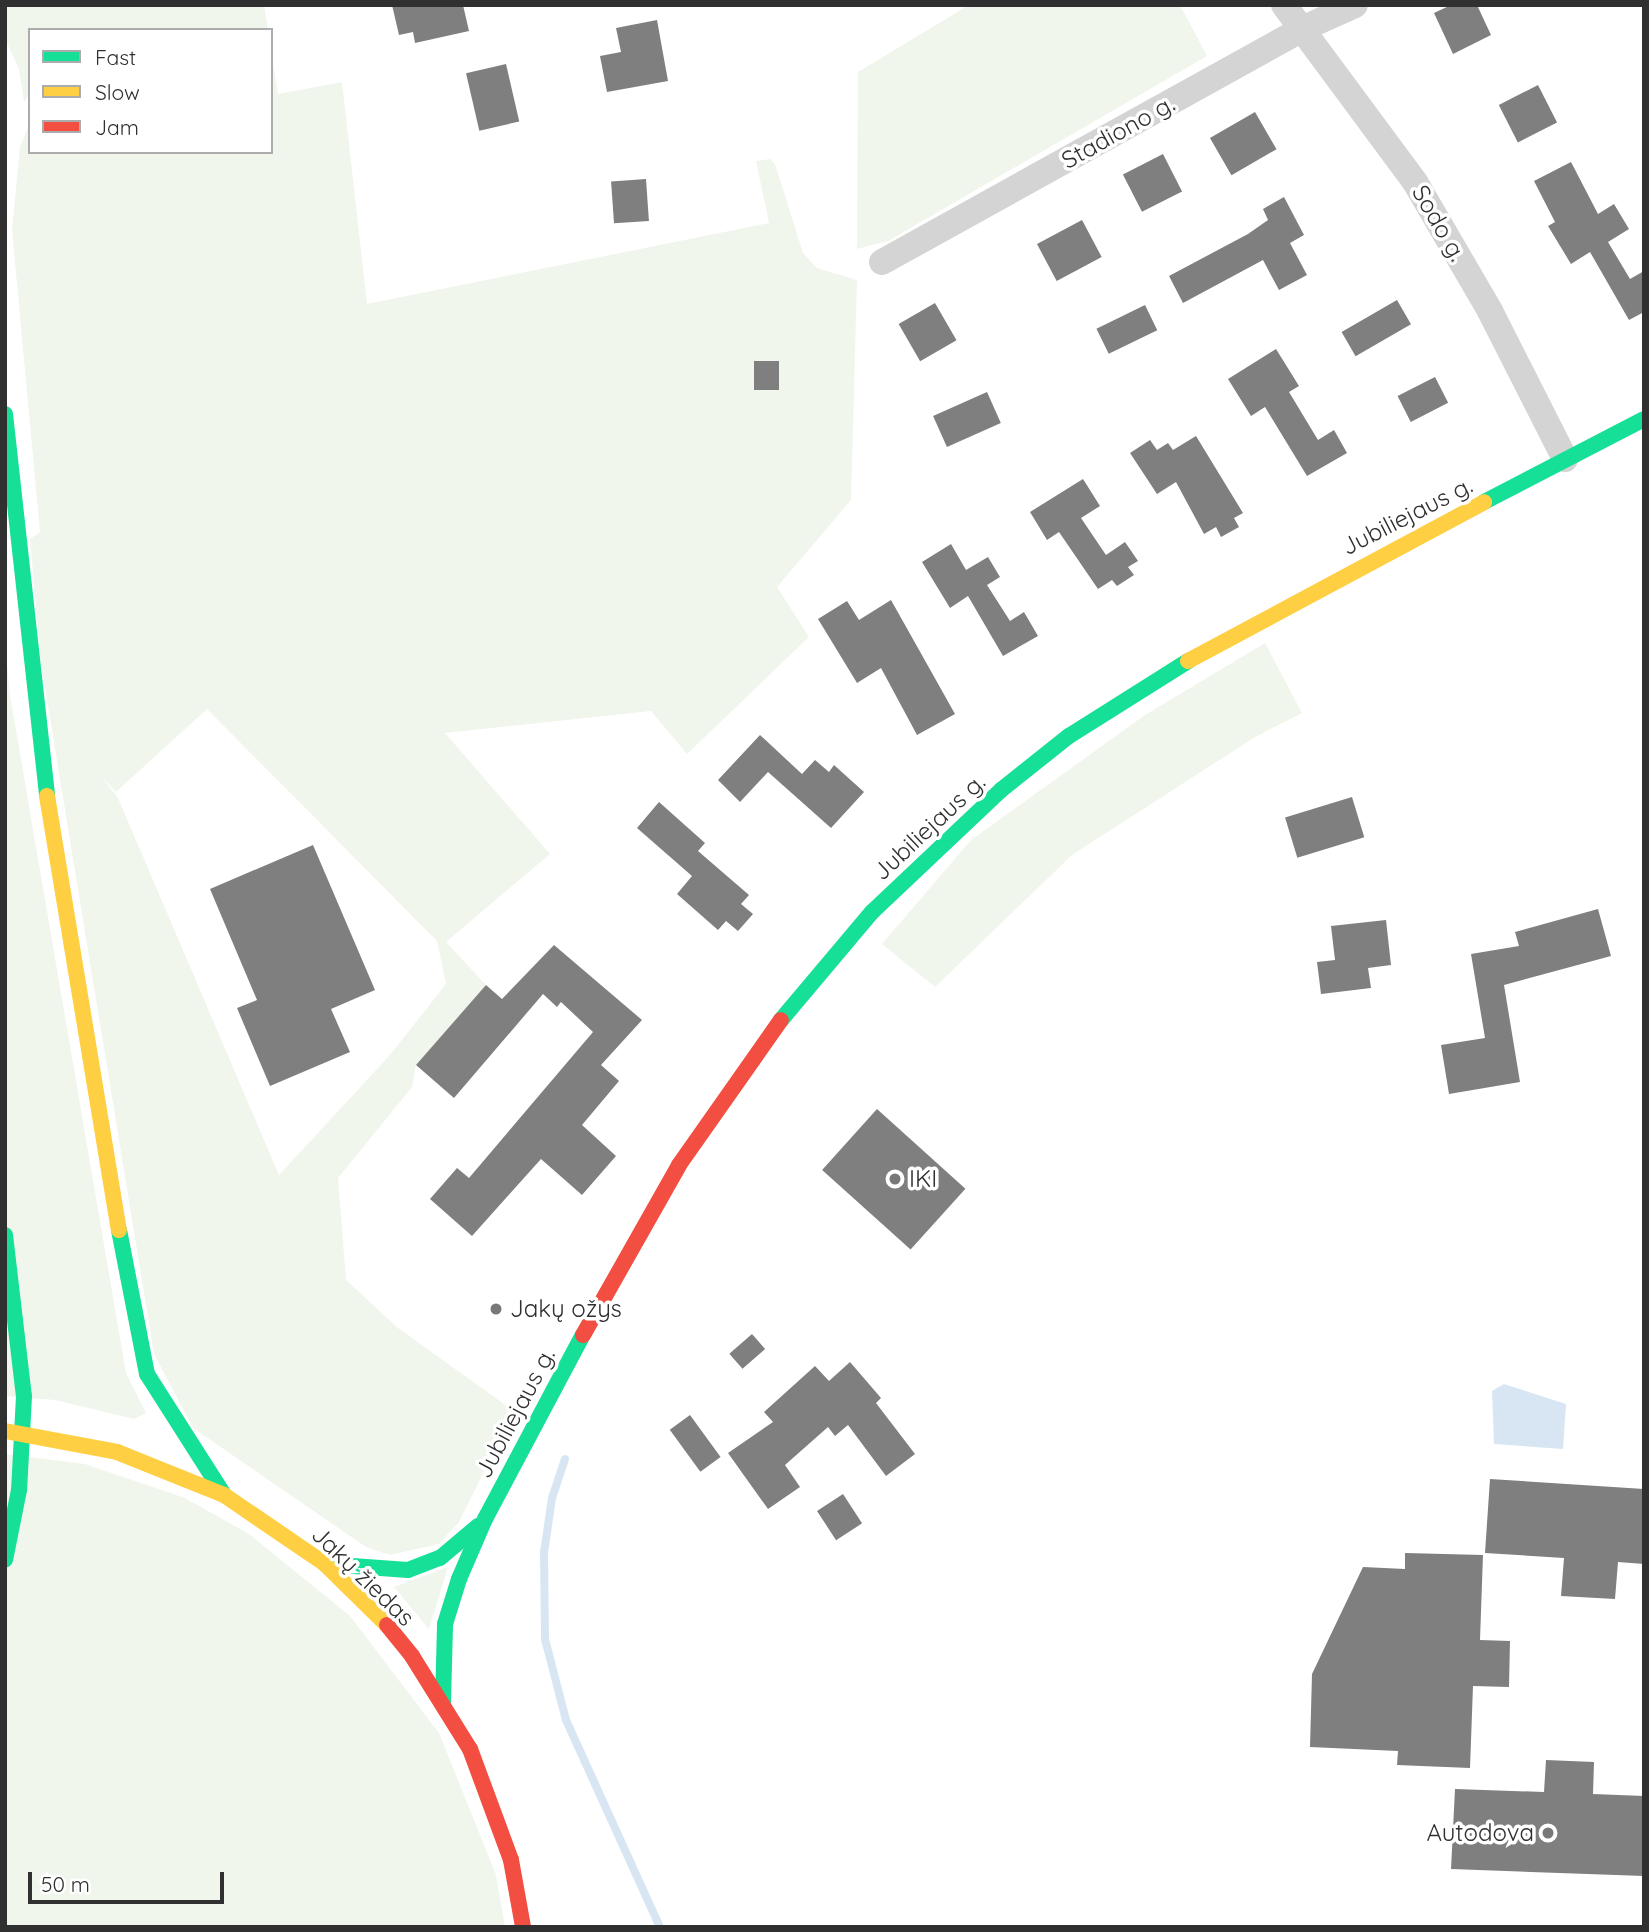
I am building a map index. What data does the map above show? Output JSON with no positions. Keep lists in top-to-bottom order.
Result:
{
  "streets": {
    "main road": ["Jubiliejaus g.", "Jakų žiedas"],
    "street": ["Stadiono g.", "Sodo g."]
  },
  "crossings": [
    ["Stadiono g.", "Sodo g."],
    ["Sodo g.", "Jubiliejaus g."]
  ],
  "places": ["IKI", "Jakų ožys", "Autodova"],
  "legend": ["Fast", "Slow", "Jam"],
  "scale_bar": "50 m"
}
